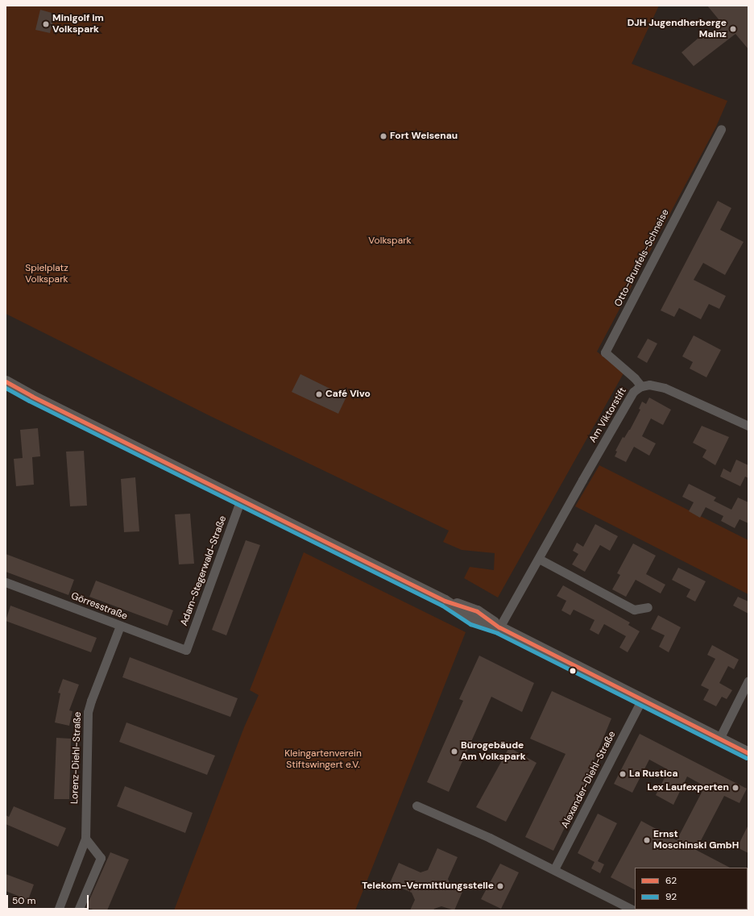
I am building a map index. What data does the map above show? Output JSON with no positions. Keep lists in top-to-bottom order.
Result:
{
  "streets": {
    "street": [
      "Otto-Brunfels-Schneise",
      "Am Viktorstift",
      "Adam-Stegerwald-Straße",
      "Görresstraße",
      "Lorenz-Diehl-Straße",
      "Alexander-Diehl-Straße"
    ]
  },
  "crossings": [
    ["Otto-Brunfels-Schneise", "Am Viktorstift"],
    ["Adam-Stegerwald-Straße", "Görresstraße"],
    ["Görresstraße", "Lorenz-Diehl-Straße"]
  ],
  "parks": ["Volkspark", "Spielplatz Volkspark", "Kleingartenverein Stiftswingert e.V."],
  "places": [
    "Minigolf im Volkspark",
    "DJH Jugendherberge Mainz",
    "Fort Weisenau",
    "Café Vivo",
    "Bürogebäude Am Volkspark",
    "La Rustica",
    "Lex Laufexperten",
    "Ernst Moschinski GmbH",
    "Telekom-Vermittlungsstelle"
  ],
  "lines": ["transit line 62", "transit line 92"],
  "legend": ["62", "92"],
  "scale_bar": "50 m"
}
